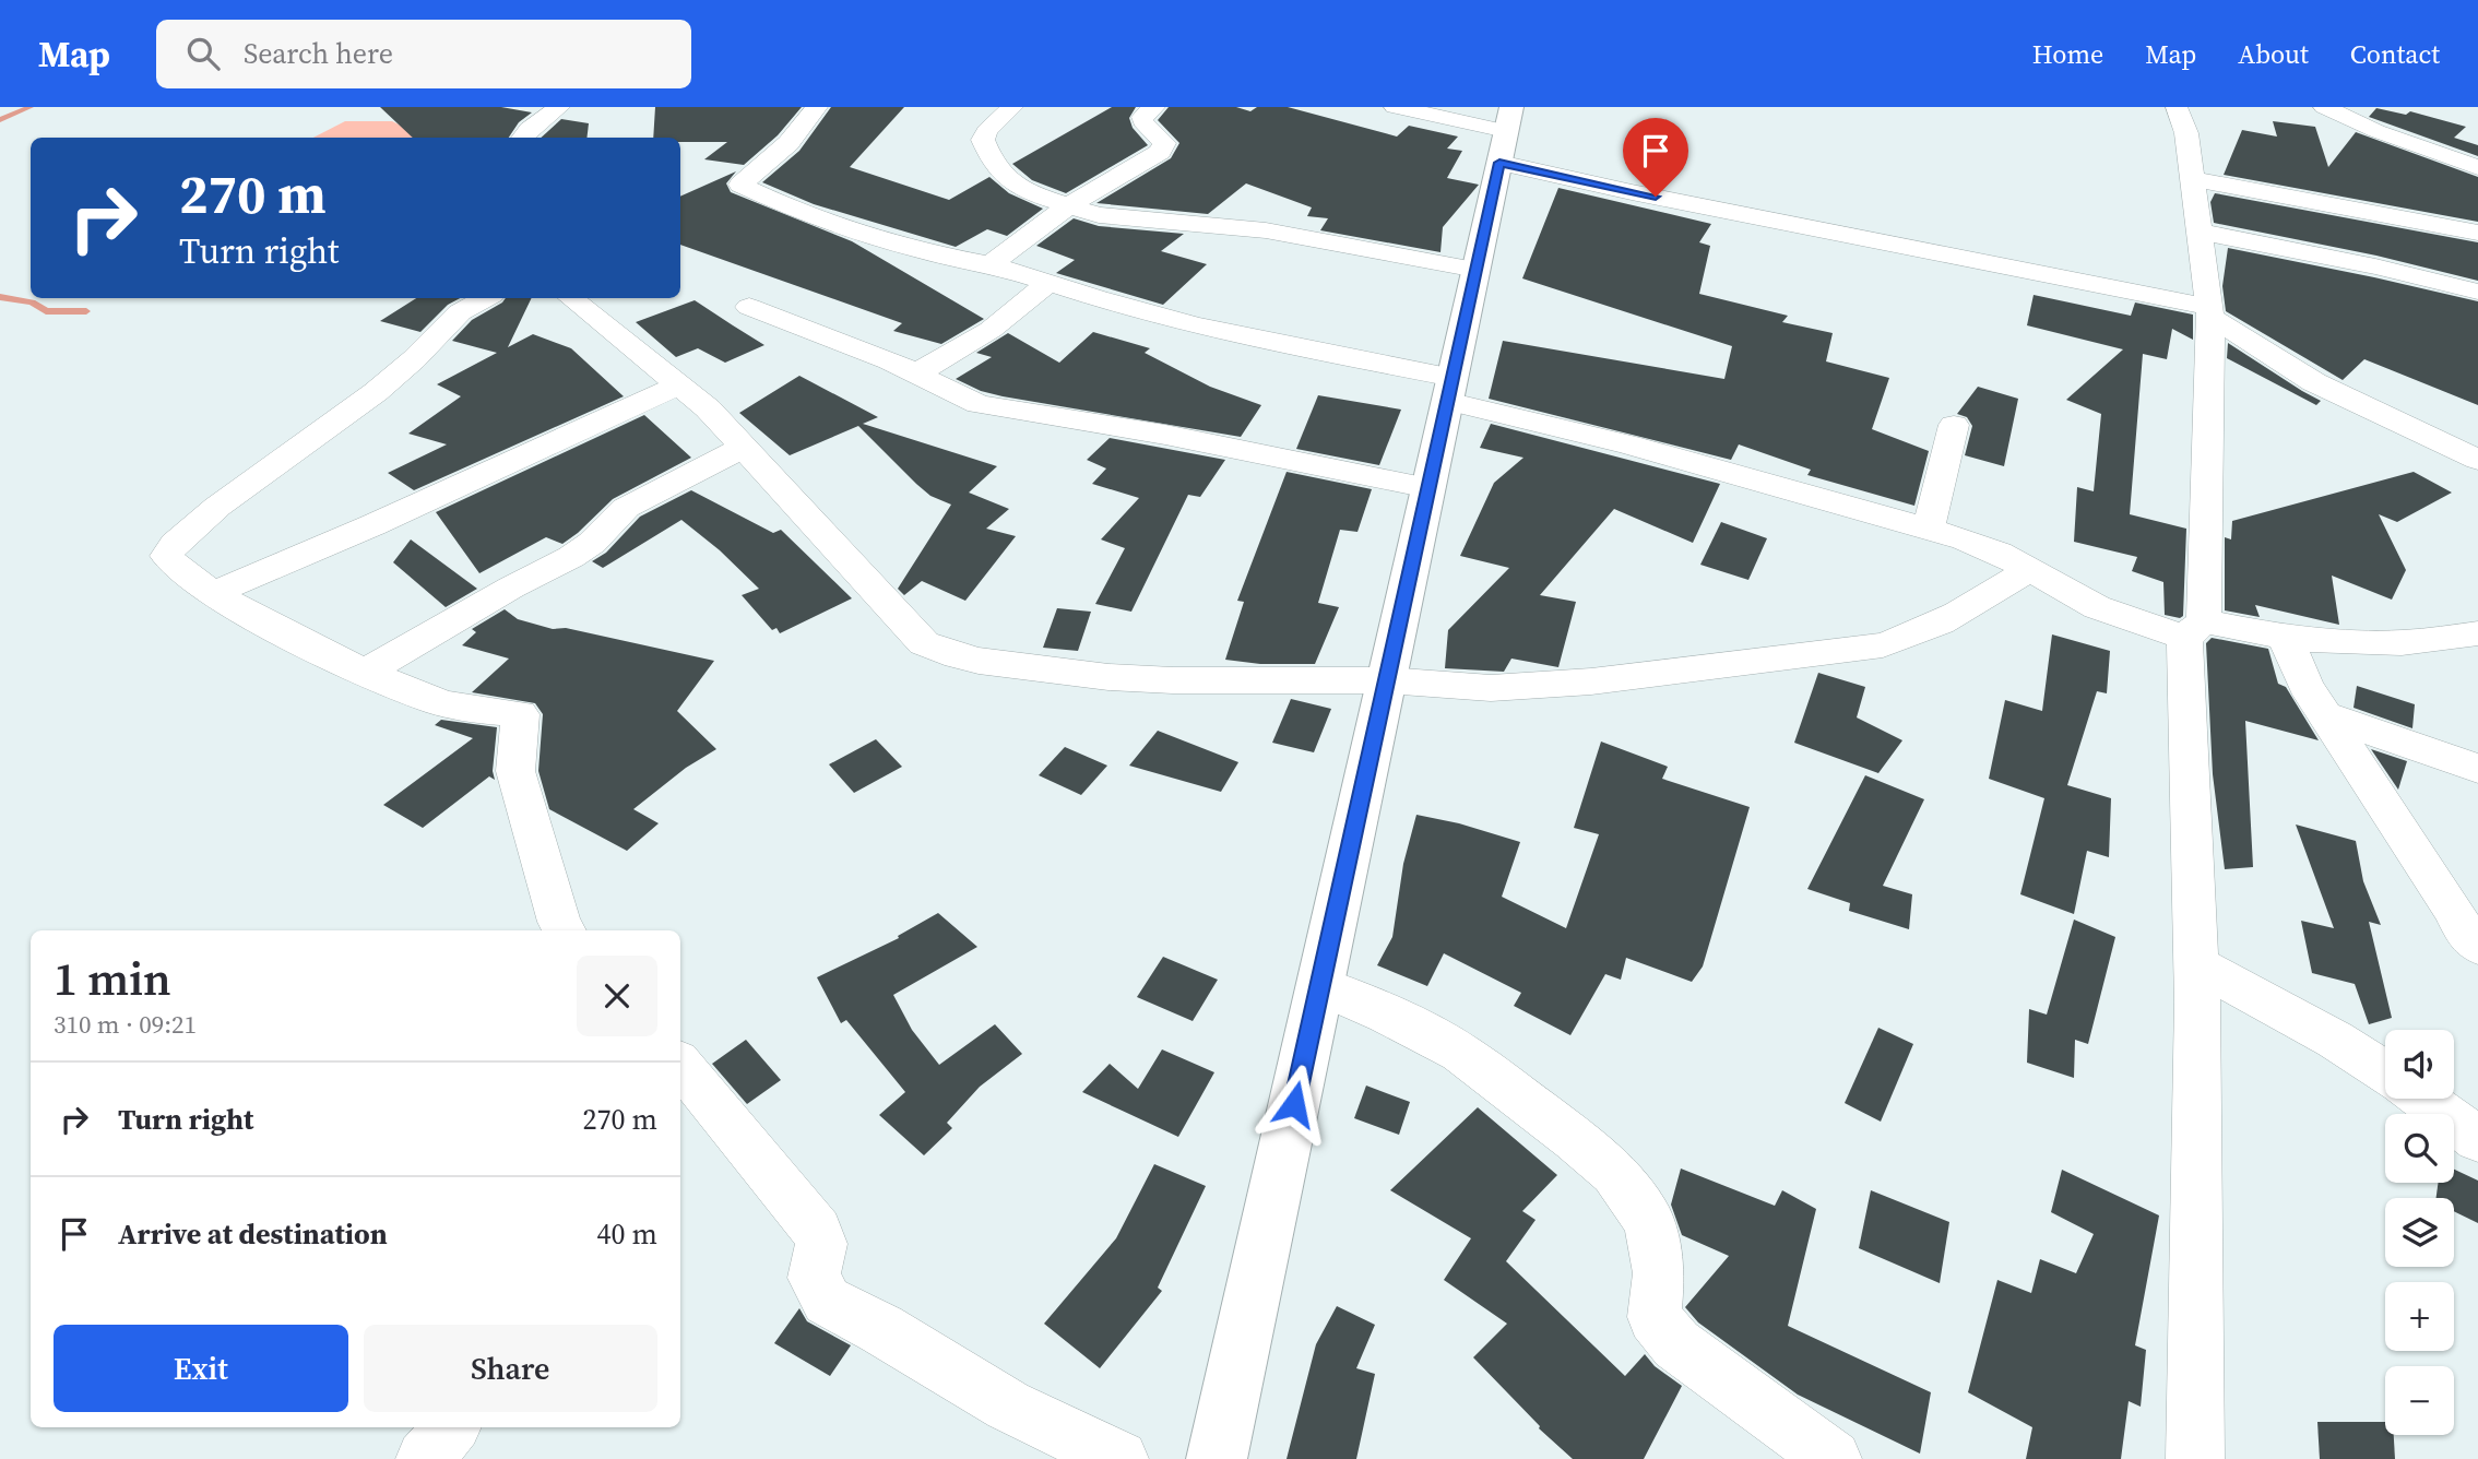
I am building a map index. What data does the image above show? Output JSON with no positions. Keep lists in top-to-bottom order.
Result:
{
  "page": {
    "header": "Map",
    "search": "Search here",
    "nav": [
      "Home",
      "Map",
      "About",
      "Contact"
    ],
    "turn": ["270 m", "Turn right"],
    "heading": ["1 min", "310 m · 09:21"],
    "map_buttons": ["+", "−"],
    "list": [
      {
        "name": "Turn right",
        "value": "270 m"
      },
      {
        "name": "Arrive at destination",
        "value": "40 m"
      }
    ],
    "buttons": ["Exit", "Share"]
  }
}
